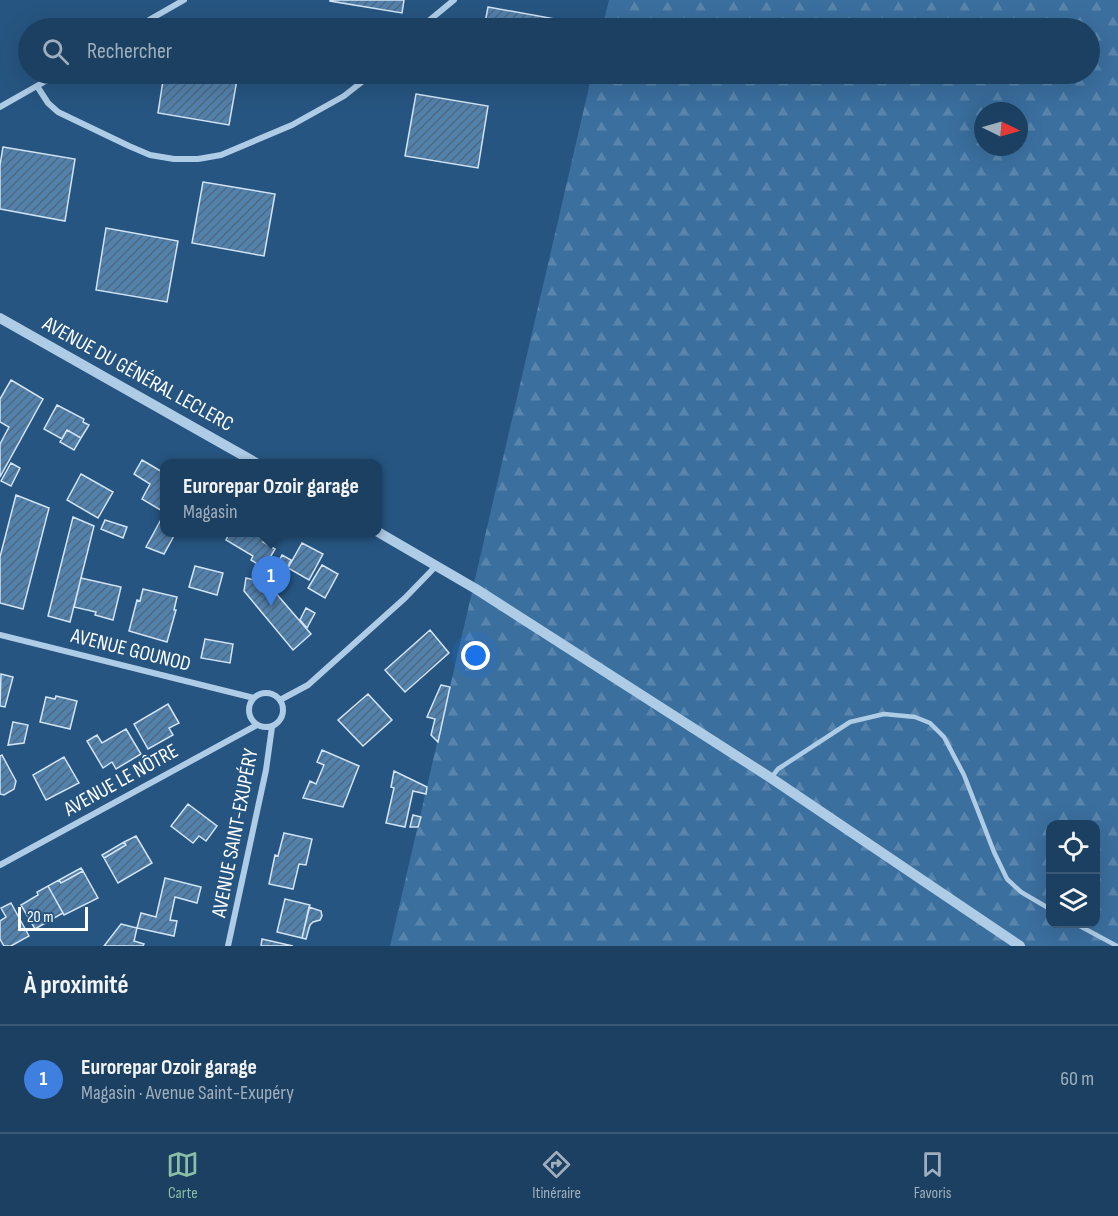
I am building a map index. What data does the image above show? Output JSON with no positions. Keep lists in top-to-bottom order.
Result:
{
  "streets": {
    "street": [
      "AVENUE DU GÉNÉRAL LECLERC",
      "AVENUE GOUNOD",
      "AVENUE LE NÔTRE",
      "AVENUE SAINT-EXUPÉRY"
    ]
  },
  "crossings": [
    ["AVENUE GOUNOD", "AVENUE LE NÔTRE"],
    ["AVENUE GOUNOD", "AVENUE SAINT-EXUPÉRY"],
    ["AVENUE LE NÔTRE", "AVENUE SAINT-EXUPÉRY"]
  ],
  "scale_bar": "20 m",
  "north": "right",
  "page": {
    "search": "Rechercher",
    "popup": ["Eurorepar Ozoir garage", "Magasin"],
    "pins": "1",
    "scale": "20 m",
    "heading": "À proximité",
    "list": [
      {
        "mark": "1",
        "name": "Eurorepar Ozoir garage",
        "note": "Magasin · Avenue Saint-Exupéry",
        "value": "60 m"
      }
    ],
    "nav": ["Carte", "Itinéraire", "Favoris"]
  }
}
